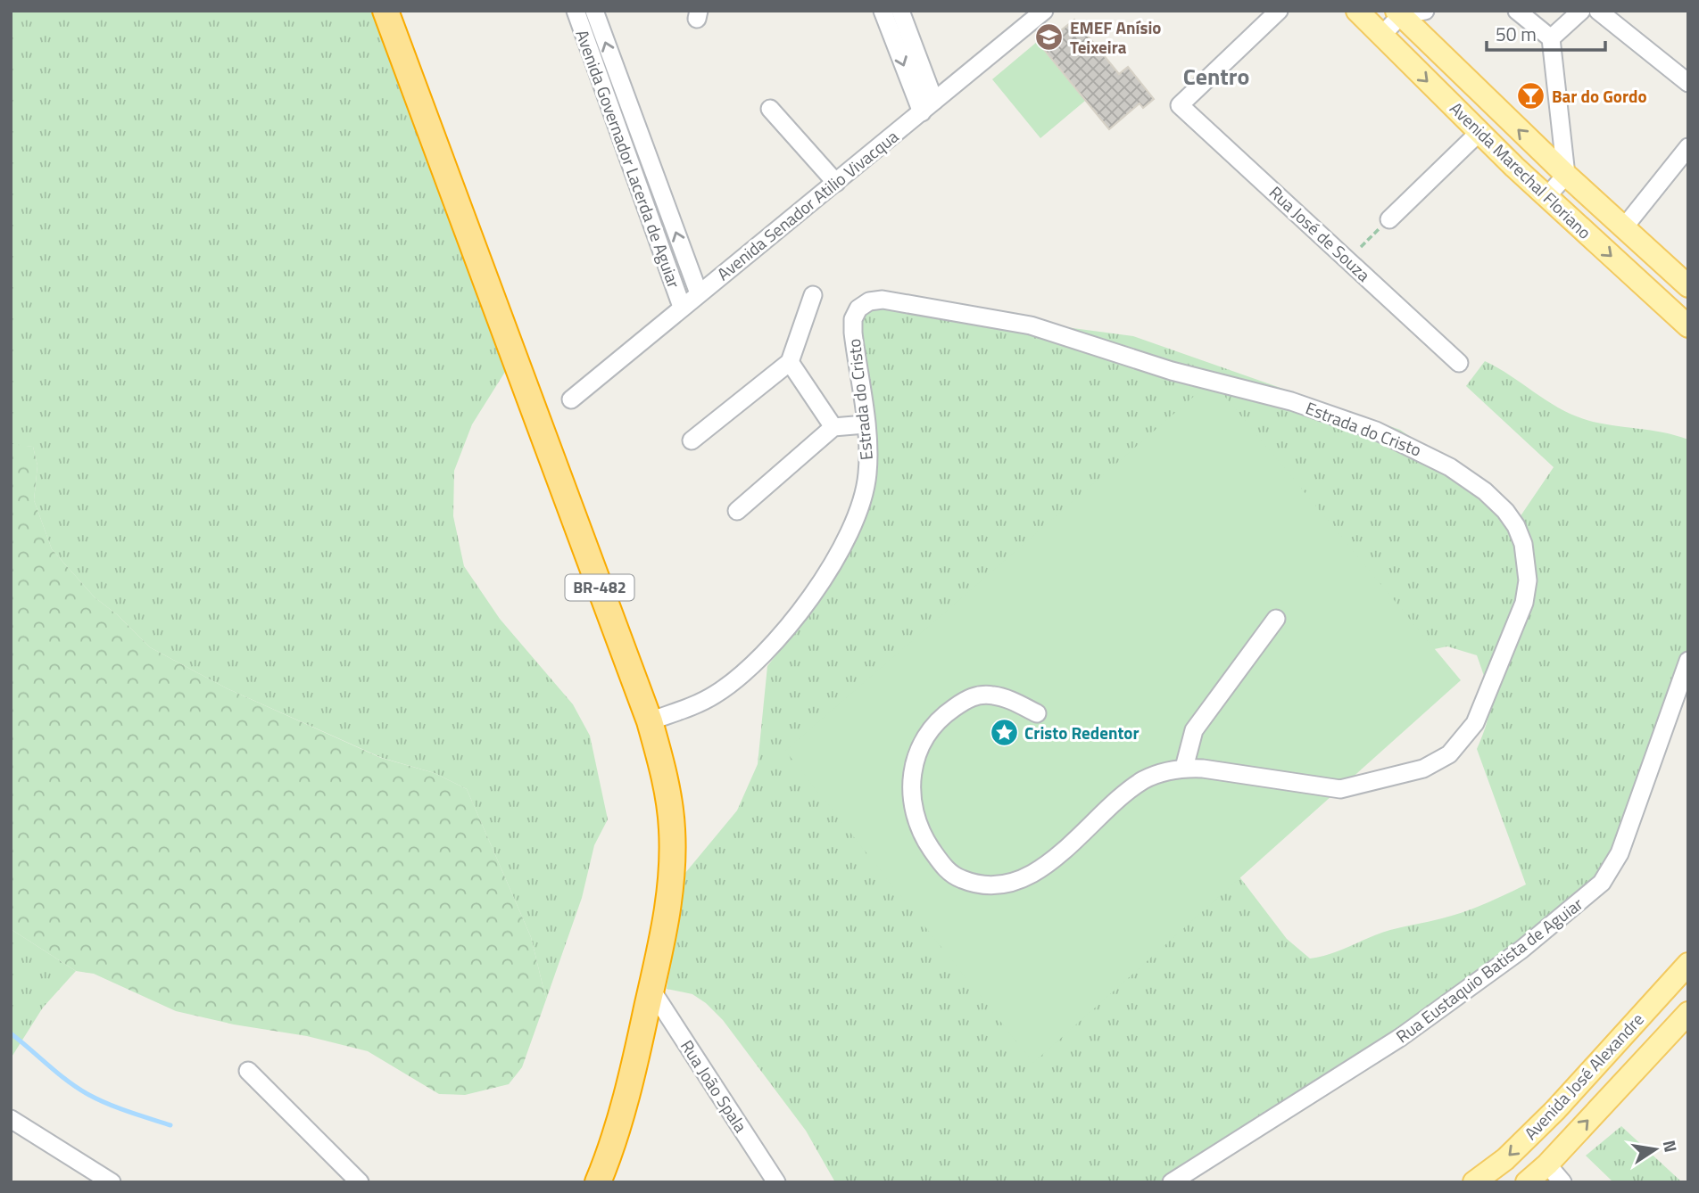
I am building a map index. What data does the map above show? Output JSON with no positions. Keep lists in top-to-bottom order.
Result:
{
  "streets": {
    "highway": ["BR-482"],
    "main road": ["Avenida Marechal Floriano", "Avenida José Alexandre"],
    "street": [
      "Avenida Governador Lacerda de Aguiar",
      "Avenida Senador Atilio Vivacqua",
      "Rua José de Souza",
      "Estrada do Cristo",
      "Rua Eustaquio Batista de Aguiar",
      "Rua João Spala"
    ]
  },
  "crossings": [
    ["Avenida Governador Lacerda de Aguiar", "Avenida Senador Atilio Vivacqua"],
    ["Estrada do Cristo", "BR-482"],
    ["BR-482", "Rua João Spala"]
  ],
  "districts": ["Centro"],
  "places": {
    "school or university": ["EMEF Anísio Teixeira"],
    "bar": ["Bar do Gordo"],
    "place": ["Cristo Redentor"]
  },
  "scale_bar": "50 m",
  "north": "right"
}
